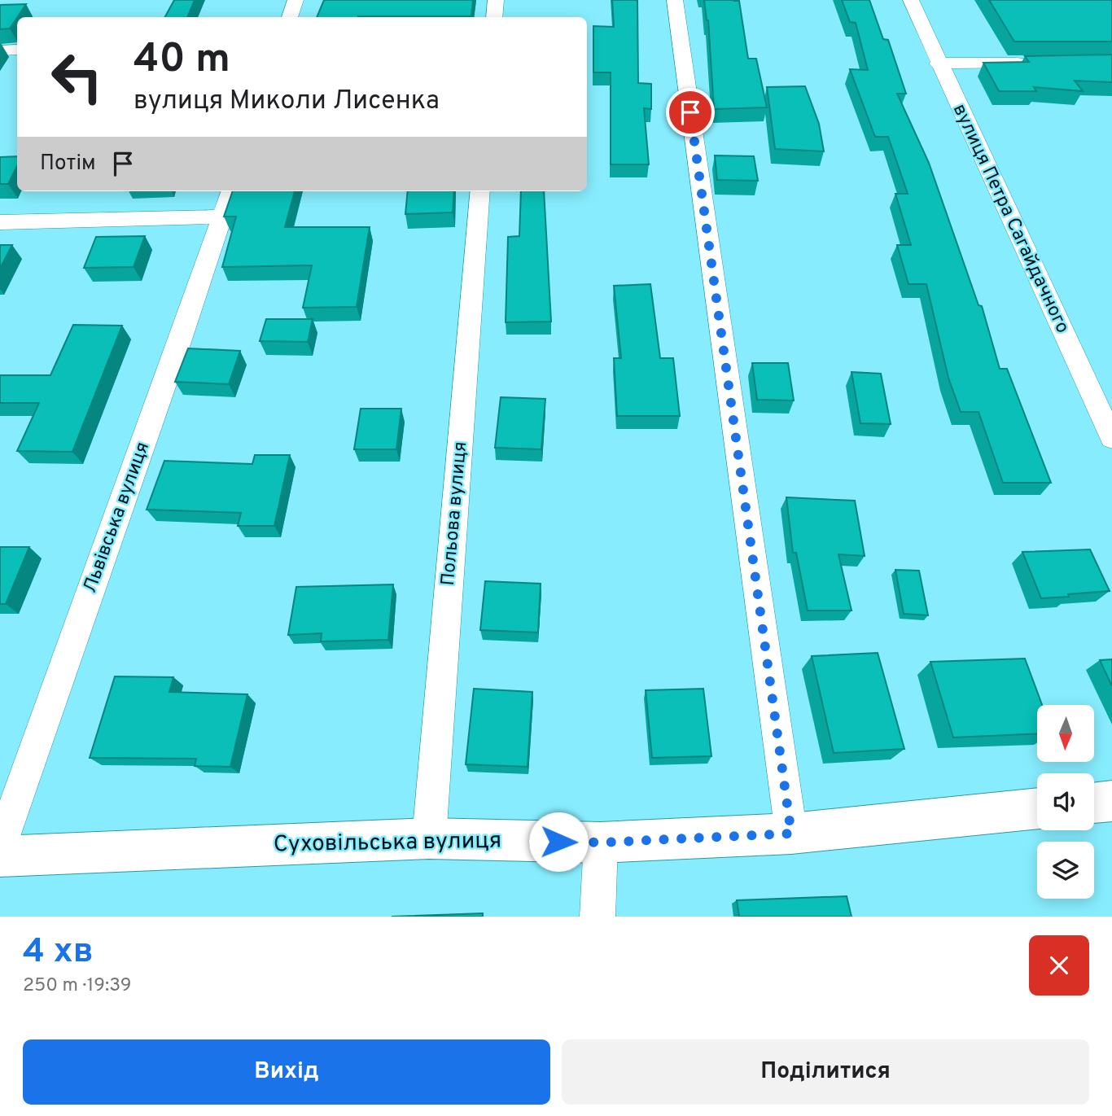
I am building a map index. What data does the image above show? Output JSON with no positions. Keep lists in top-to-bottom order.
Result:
{
  "streets": {
    "street": [
      "вулиця Петра Сагайдачного",
      "Польова вулиця",
      "Львівська вулиця",
      "Суховільська вулиця"
    ]
  },
  "crossings": [
    ["Польова вулиця", "Суховільська вулиця"]
  ],
  "north": "bottom",
  "page": {
    "turn": ["40 m", "вулиця Миколи Лисенка"],
    "then": "Потім",
    "heading": ["4 хв", "250 m · 19:39"],
    "buttons": ["Вихід", "Поділитися"]
  }
}
